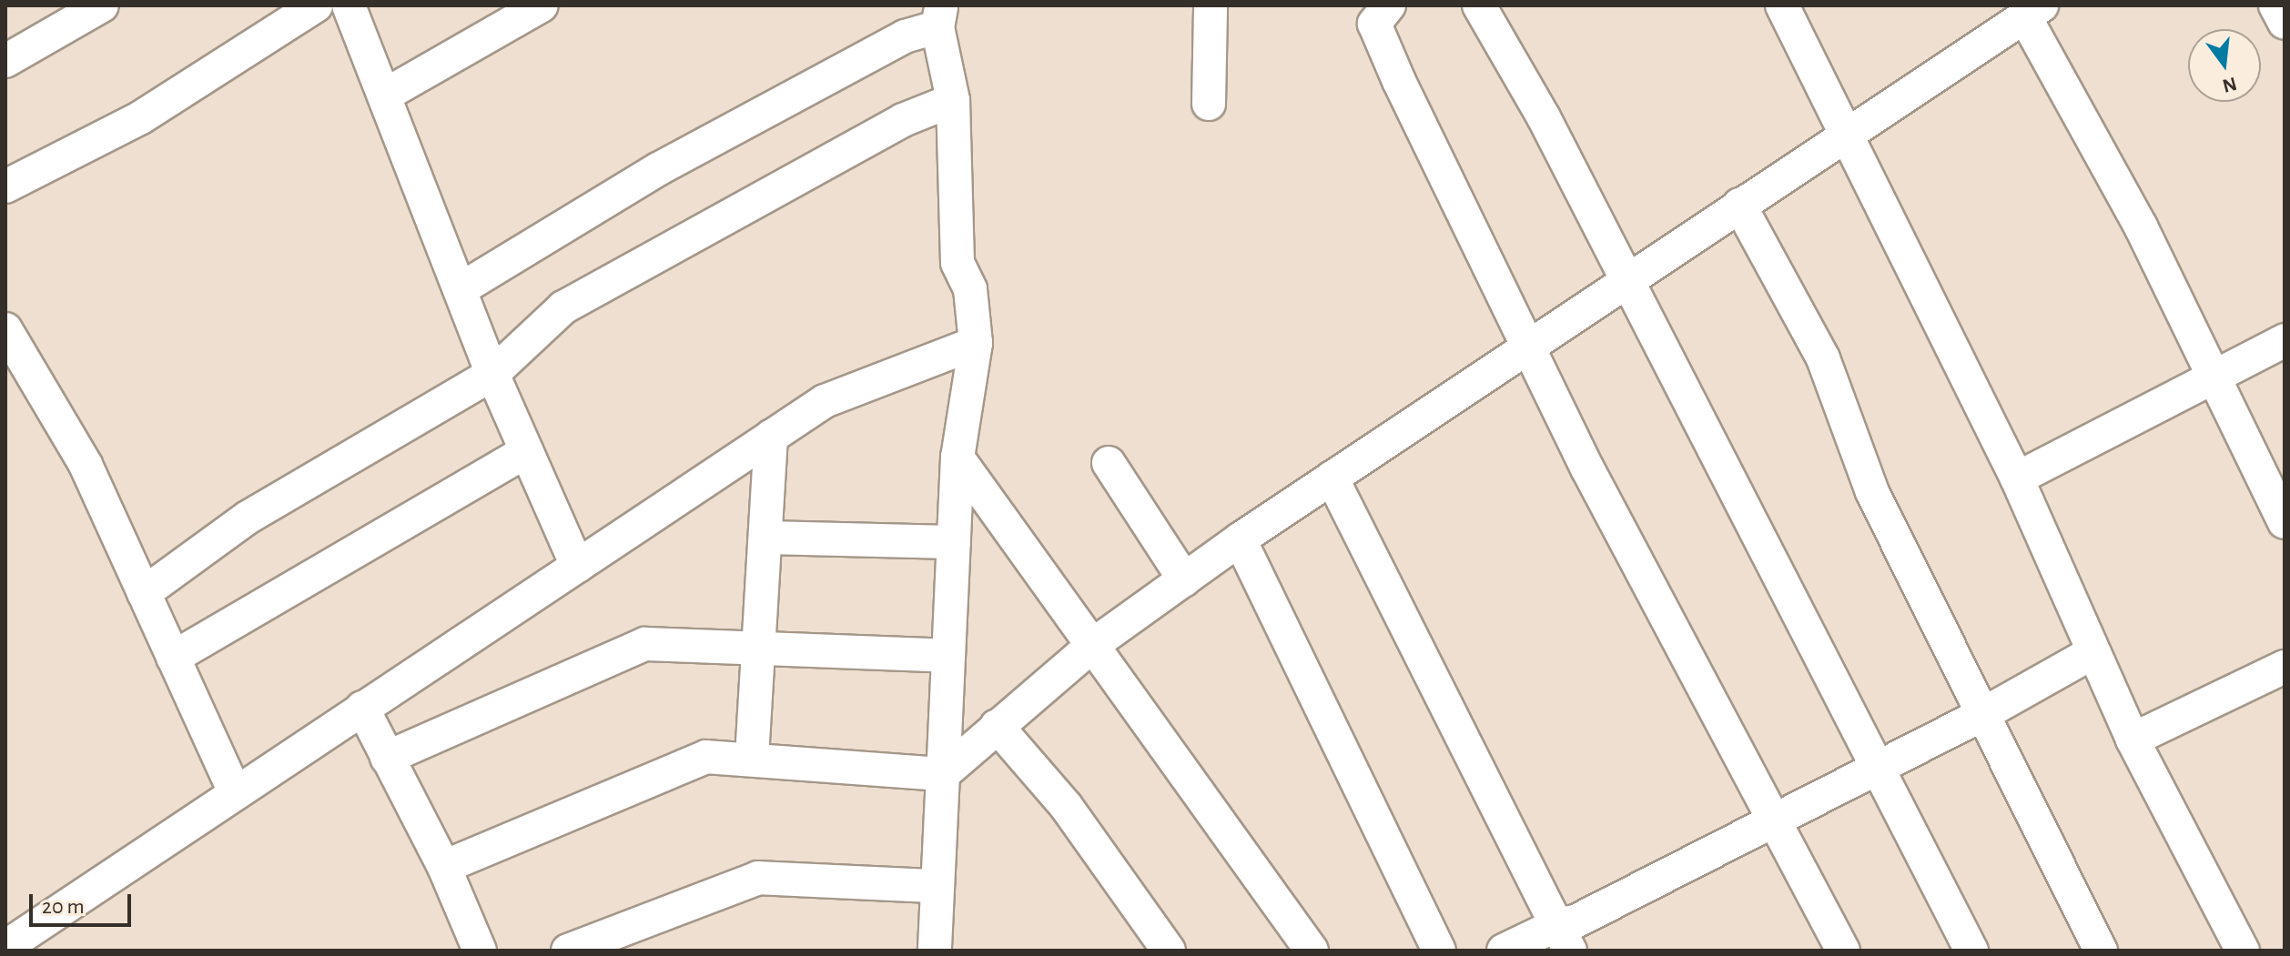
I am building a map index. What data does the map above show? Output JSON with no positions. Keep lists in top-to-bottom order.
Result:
{
  "scale_bar": "20 m",
  "north": "bottom"
}
